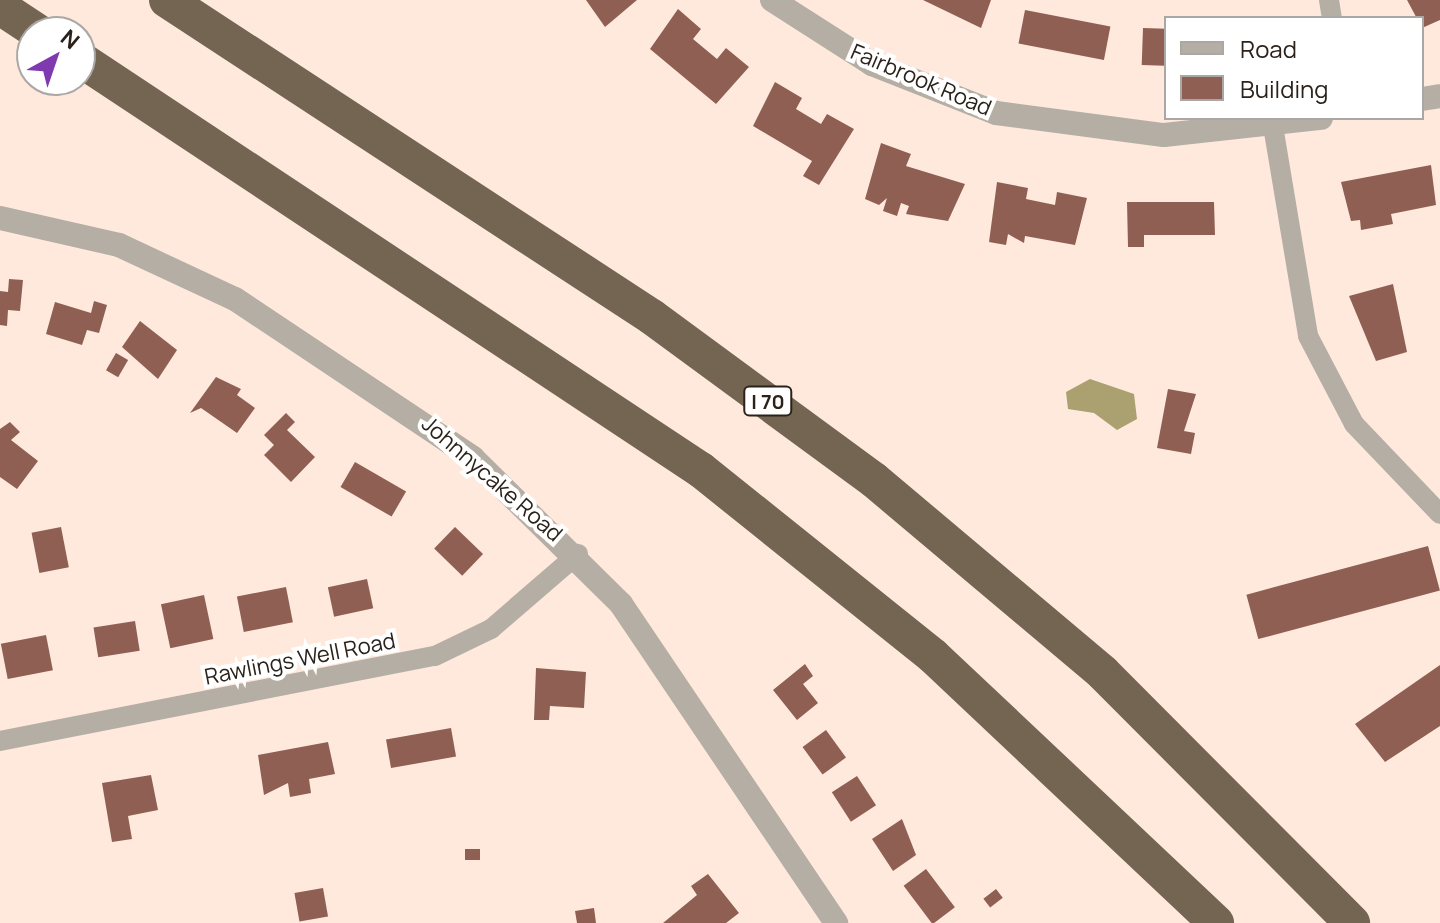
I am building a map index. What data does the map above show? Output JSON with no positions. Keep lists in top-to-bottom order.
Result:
{
  "streets": {
    "highway": ["I 70"],
    "street": ["Fairbrook Road", "Johnnycake Road", "Rawlings Well Road"]
  },
  "crossings": [
    ["Johnnycake Road", "Rawlings Well Road"]
  ],
  "legend": ["Road", "Building"],
  "north": "top right"
}
